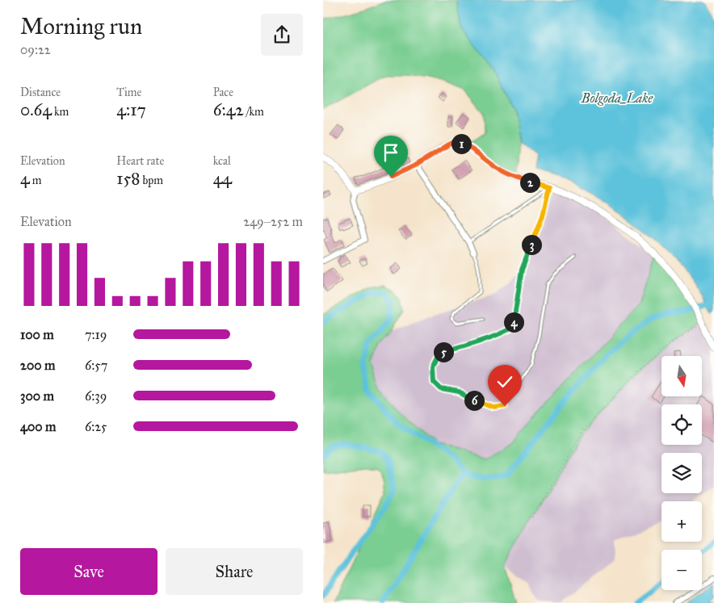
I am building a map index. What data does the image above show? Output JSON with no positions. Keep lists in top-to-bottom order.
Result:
{
  "water": ["Bolgoda_Lake"],
  "north": "bottom",
  "page": {
    "heading": ["Morning run", "09:22"],
    "stats": [
      ["Distance", "0.64 km"],
      ["Time", "4:17"],
      ["Pace", "6:42 /km"],
      ["Elevation", "4 m"],
      ["Heart rate", "158 bpm"],
      ["kcal", "44"]
    ],
    "pins": [
      "1",
      "2",
      "3",
      "4",
      "5",
      "6"
    ],
    "chart": ["Elevation", "249–252 m"],
    "list": [
      {
        "name": "100 m",
        "note": "7:19"
      },
      {
        "name": "200 m",
        "note": "6:57"
      },
      {
        "name": "300 m",
        "note": "6:39"
      },
      {
        "name": "400 m",
        "note": "6:25"
      }
    ],
    "map_buttons": ["+", "−"],
    "buttons": ["Save", "Share"]
  }
}
